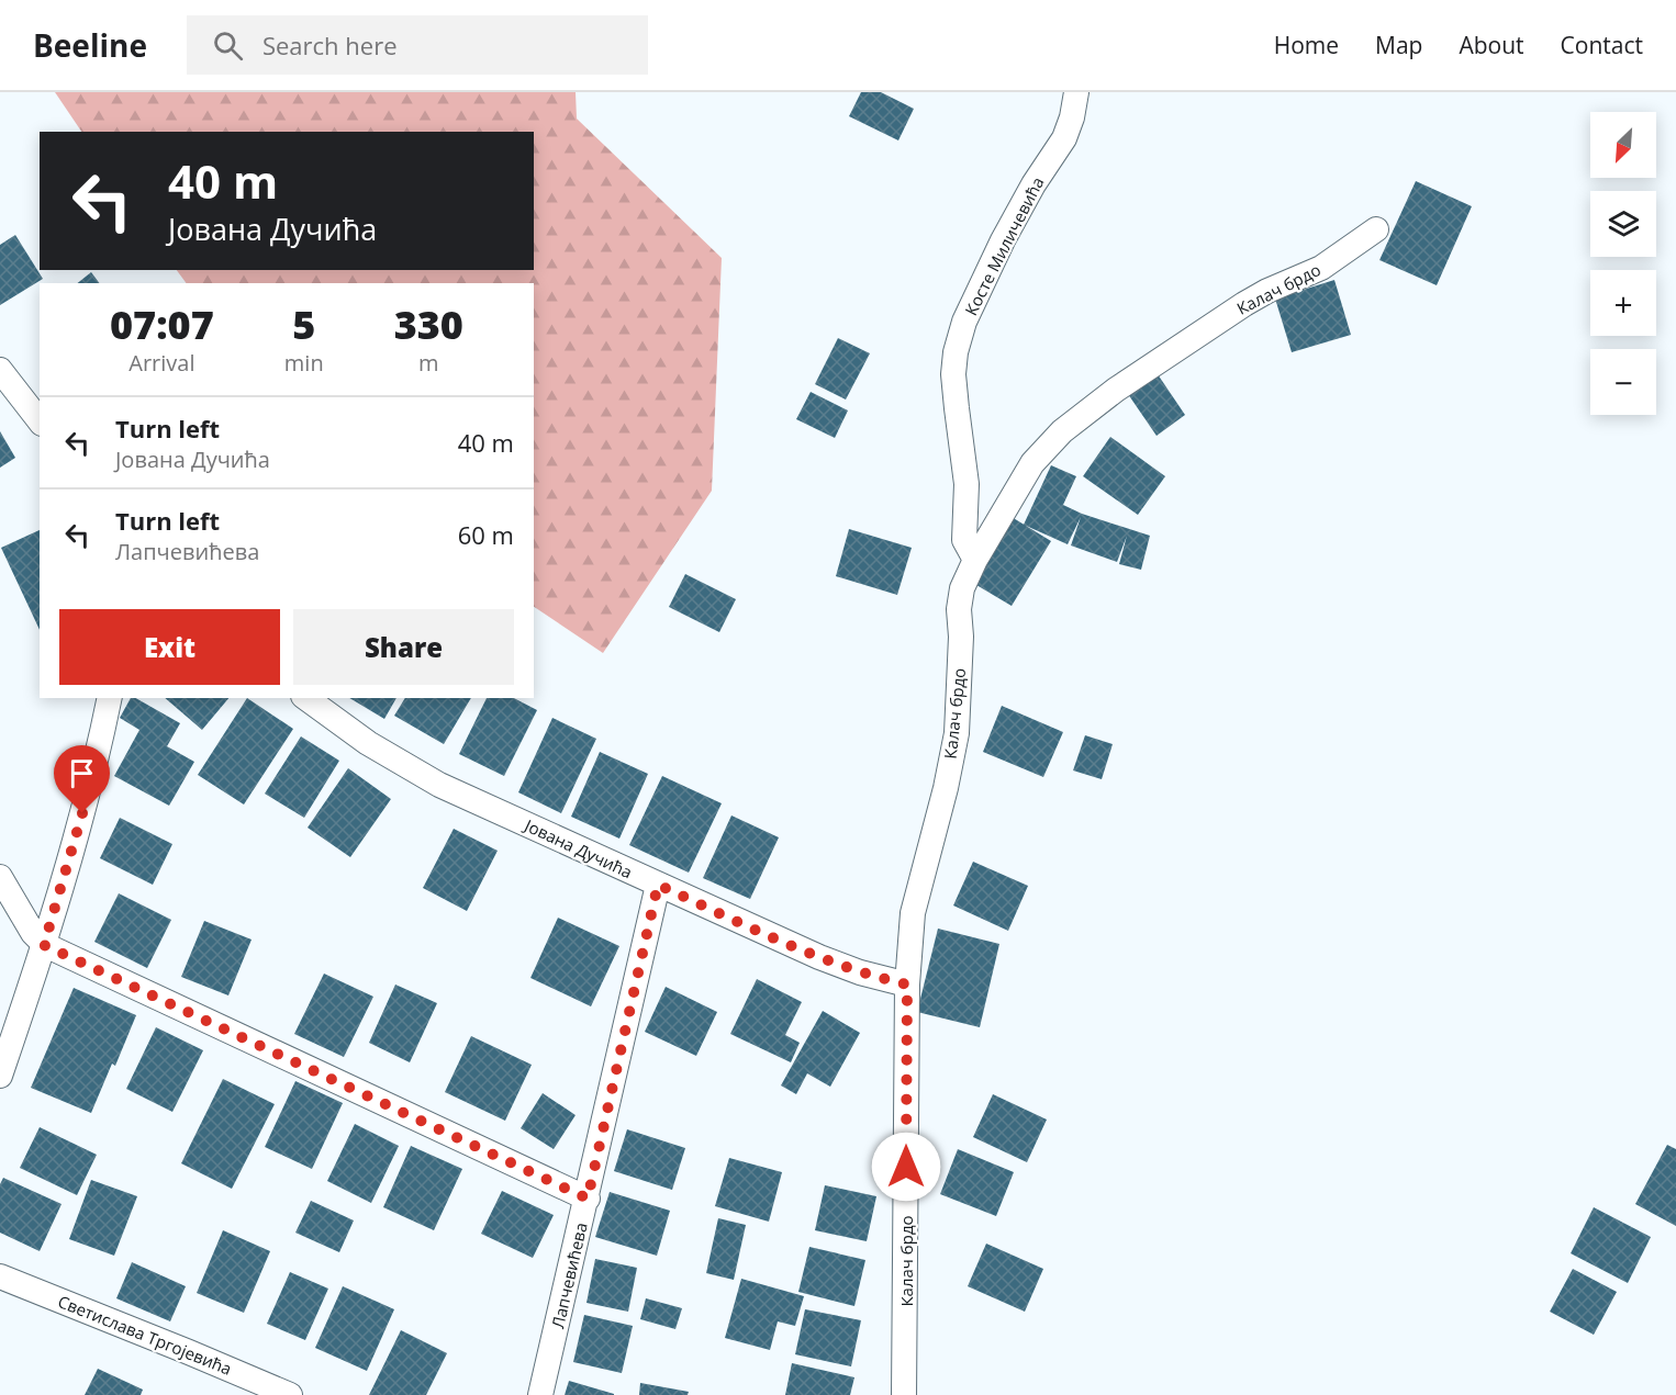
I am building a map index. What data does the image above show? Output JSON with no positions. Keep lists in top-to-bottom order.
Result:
{
  "streets": {
    "street": [
      "Косте Миличевића",
      "Калач брдо",
      "Јована Дучића",
      "Лапчевићева",
      "Светислава Тргојевића"
    ]
  },
  "crossings": [
    ["Косте Миличевића", "Калач брдо"],
    ["Калач брдо", "Јована Дучића"],
    ["Јована Дучића", "Лапчевићева"]
  ],
  "north": "bottom left",
  "page": {
    "header": "Beeline",
    "search": "Search here",
    "nav": [
      "Home",
      "Map",
      "About",
      "Contact"
    ],
    "map_buttons": ["+", "−"],
    "turn": ["40 m", "Јована Дучића"],
    "eta": [
      "07:07",
      "Arrival",
      "5",
      "min",
      "330",
      "m"
    ],
    "list": [
      {
        "name": "Turn left",
        "note": "Јована Дучића",
        "value": "40 m"
      },
      {
        "name": "Turn left",
        "note": "Лапчевићева",
        "value": "60 m"
      }
    ],
    "buttons": ["Exit", "Share"]
  }
}
